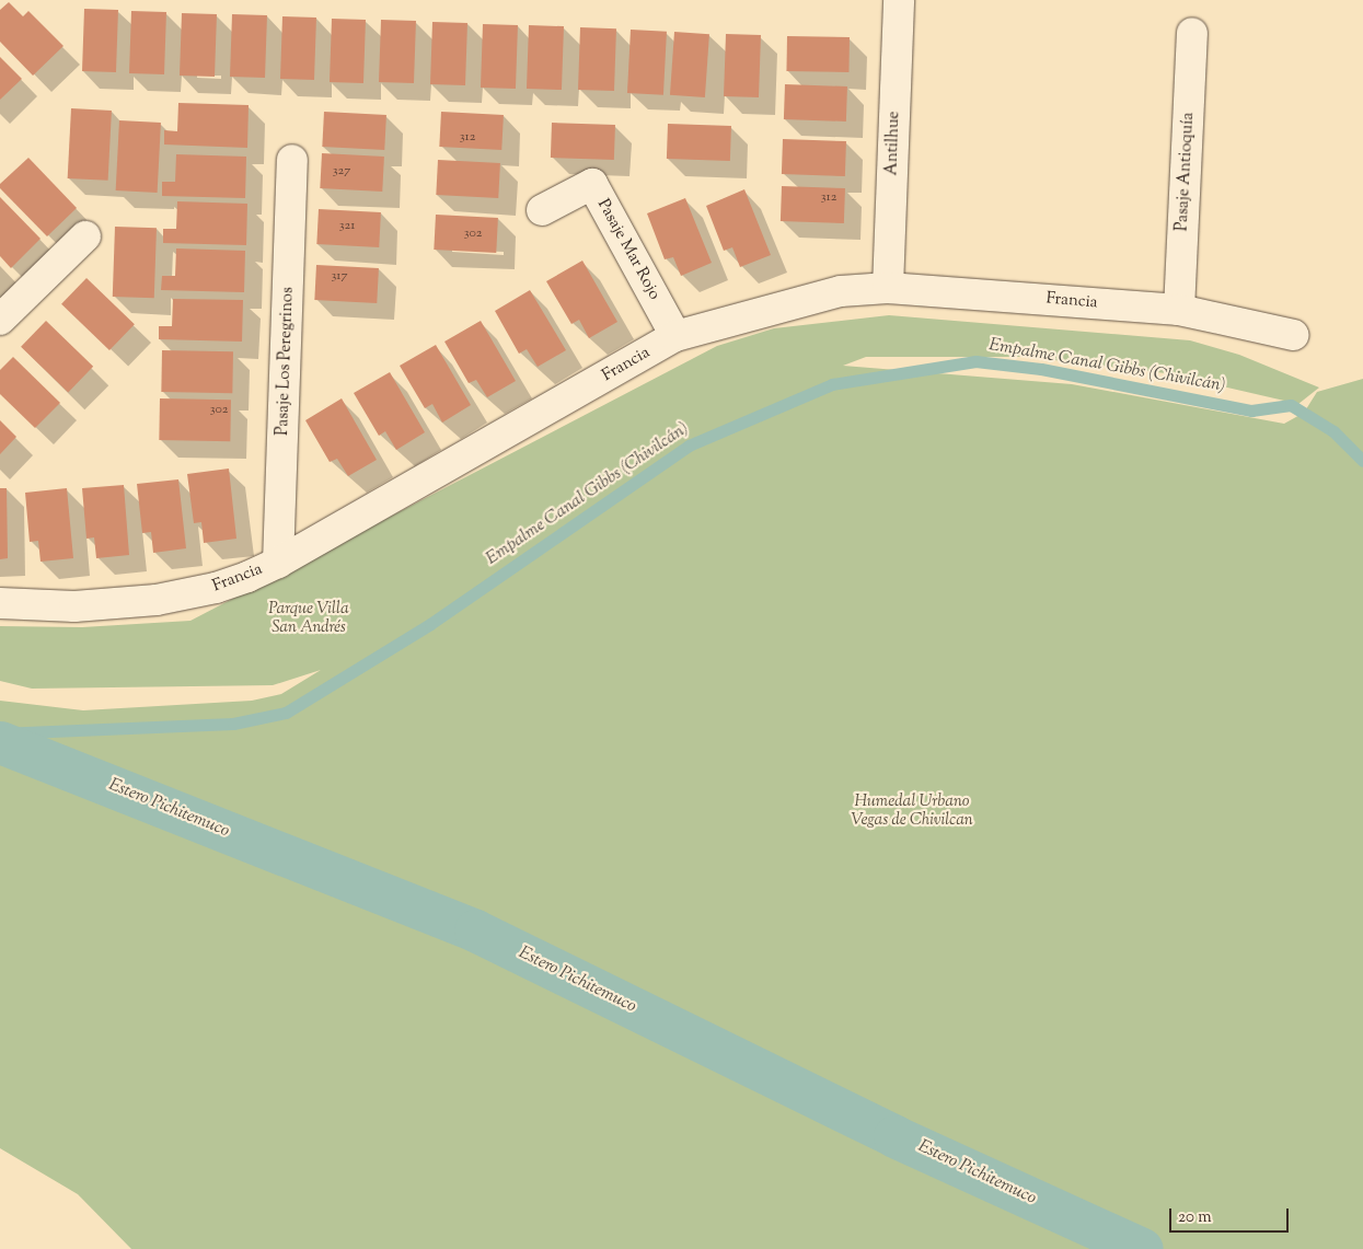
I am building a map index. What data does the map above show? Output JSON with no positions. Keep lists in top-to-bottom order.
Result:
{
  "streets": {
    "street": [
      "Antilhue",
      "Pasaje Antioquía",
      "Pasaje Mar Rojo",
      "Francia",
      "Pasaje Los Peregrinos"
    ]
  },
  "crossings": [
    ["Antilhue", "Francia"],
    ["Pasaje Antioquía", "Francia"],
    ["Pasaje Mar Rojo", "Francia"],
    ["Francia", "Pasaje Los Peregrinos"]
  ],
  "water": ["Empalme Canal Gibbs (Chivilcán)", "Estero Pichitemuco"],
  "parks": ["Parque Villa San Andrés", "Humedal Urbano Vegas de Chivilcan"],
  "house_numbers": [
    "312",
    "327",
    "312",
    "321",
    "302",
    "317",
    "302"
  ],
  "scale_bar": "20 m"
}
